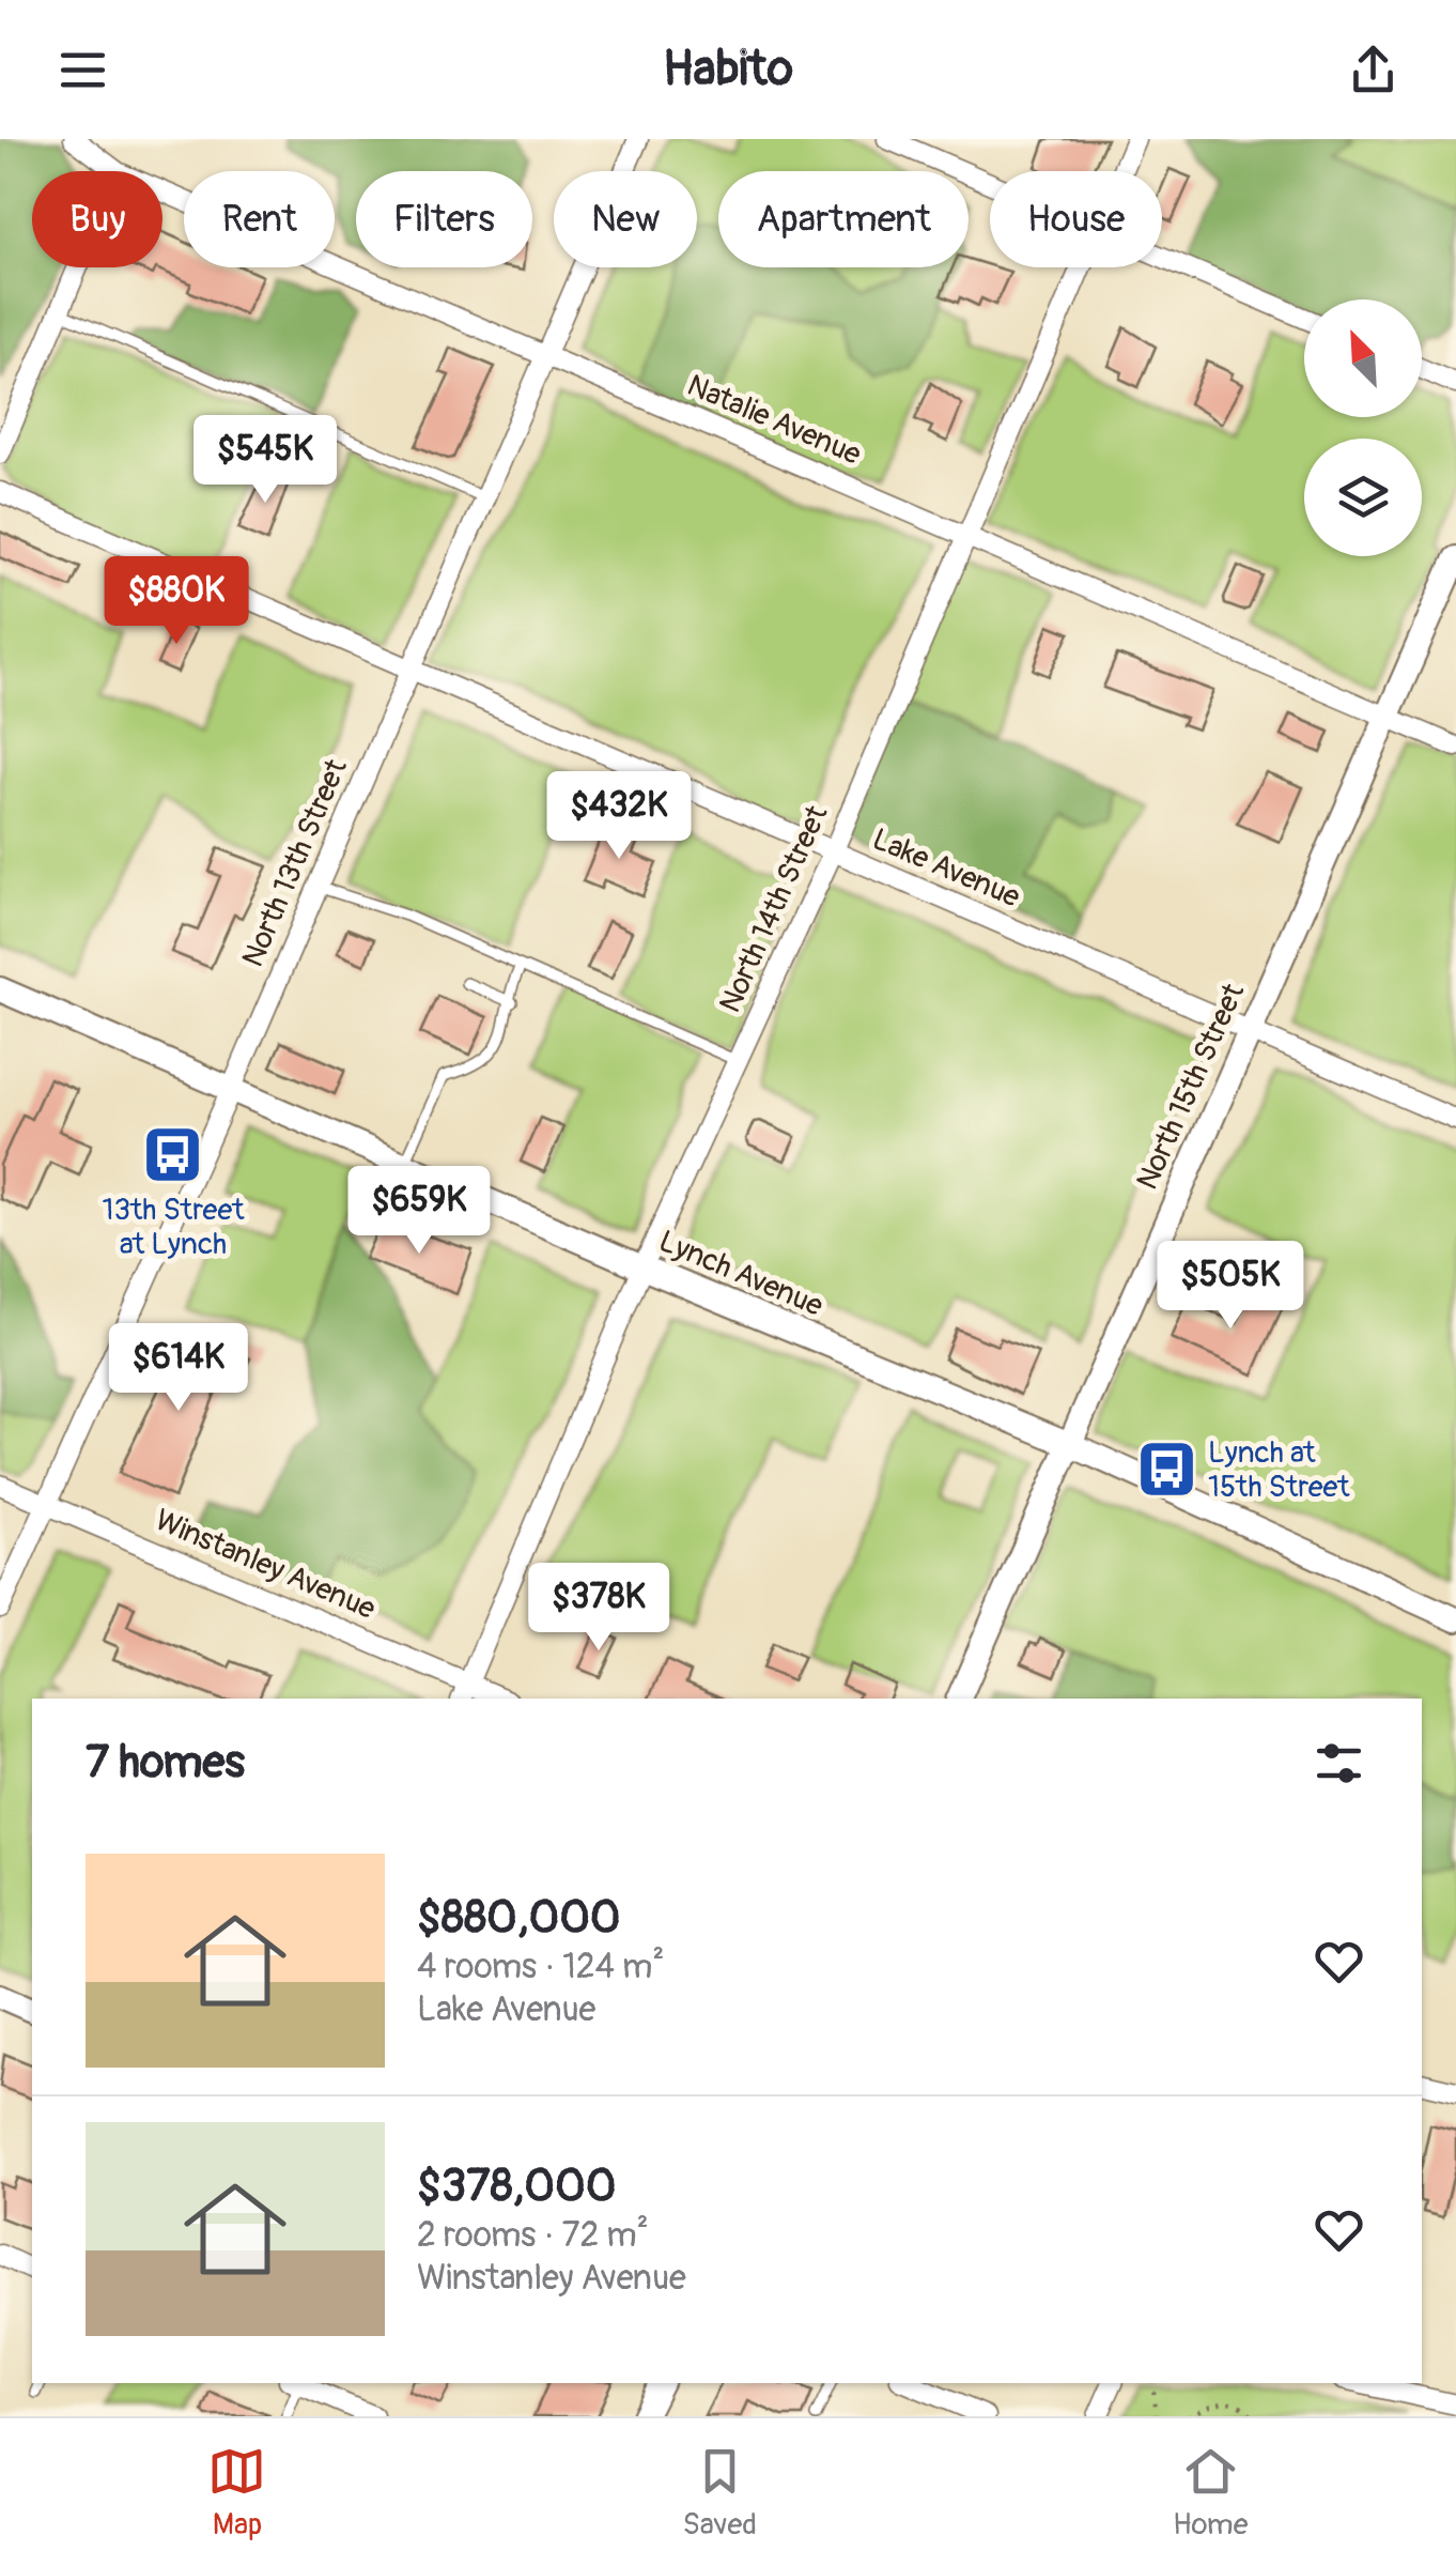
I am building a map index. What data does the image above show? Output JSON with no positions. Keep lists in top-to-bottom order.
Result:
{
  "streets": {
    "street": [
      "Natalie Avenue",
      "North 13th Street",
      "Lake Avenue",
      "North 14th Street",
      "North 15th Street",
      "Lynch Avenue",
      "Winstanley Avenue"
    ]
  },
  "crossings": [
    ["Natalie Avenue", "North 13th Street"],
    ["Natalie Avenue", "North 14th Street"],
    ["Natalie Avenue", "North 15th Street"],
    ["North 13th Street", "Lake Avenue"],
    ["North 13th Street", "Lynch Avenue"],
    ["North 13th Street", "Winstanley Avenue"],
    ["Lake Avenue", "North 14th Street"],
    ["Lake Avenue", "North 15th Street"],
    ["North 14th Street", "Lynch Avenue"],
    ["North 14th Street", "Winstanley Avenue"],
    ["North 15th Street", "Lynch Avenue"]
  ],
  "places": {
    "bus stop": ["13th Street at Lynch", "Lynch at 15th Street"]
  },
  "north": "top left",
  "page": {
    "header": "Habito",
    "chip": [
      "Buy",
      "Rent",
      "Filters",
      "New",
      "Apartment",
      "House"
    ],
    "price": [
      "$545K",
      "$880K",
      "$432K",
      "$659K",
      "$505K",
      "$614K",
      "$378K"
    ],
    "heading": "7 homes",
    "list": [
      {
        "name": "$880,000",
        "note": "4 rooms · 124 m² · Lake Avenue"
      },
      {
        "name": "$378,000",
        "note": "2 rooms · 72 m² · Winstanley Avenue"
      }
    ],
    "tabs": ["Map", "Saved", "Home"]
  }
}
